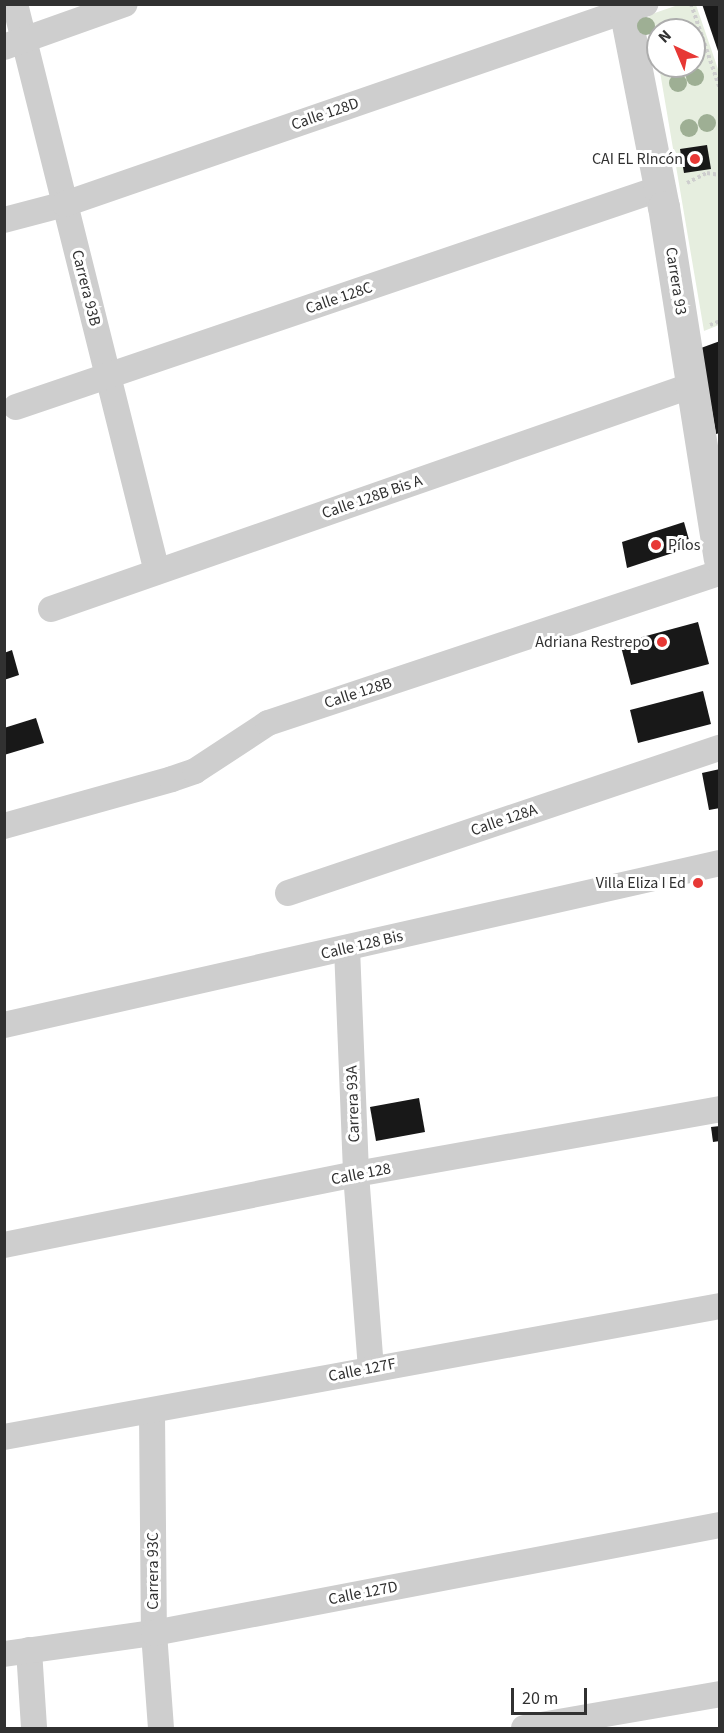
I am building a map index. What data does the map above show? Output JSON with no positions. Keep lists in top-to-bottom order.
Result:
{
  "streets": {
    "street": [
      "Calle 128D",
      "Carrera 93",
      "Carrera 93B",
      "Calle 128C",
      "Calle 128B Bis A",
      "Calle 128B",
      "Calle 128A",
      "Calle 128 Bis",
      "Carrera 93A",
      "Calle 128",
      "Calle 127F",
      "Carrera 93C",
      "Calle 127D"
    ]
  },
  "crossings": [
    ["Calle 128D", "Carrera 93"],
    ["Calle 128D", "Carrera 93B"],
    ["Carrera 93", "Calle 128C"],
    ["Carrera 93", "Calle 128B Bis A"],
    ["Carrera 93", "Calle 128B"],
    ["Carrera 93B", "Calle 128C"],
    ["Carrera 93B", "Calle 128B Bis A"],
    ["Calle 128 Bis", "Carrera 93A"],
    ["Carrera 93A", "Calle 128"],
    ["Carrera 93A", "Calle 127F"],
    ["Calle 127F", "Carrera 93C"],
    ["Carrera 93C", "Calle 127D"]
  ],
  "places": [
    "CAI EL RIncón",
    "Pílos",
    "Adriana Restrepo",
    "Villa Eliza I Ed"
  ],
  "scale_bar": "20 m",
  "north": "top left"
}
